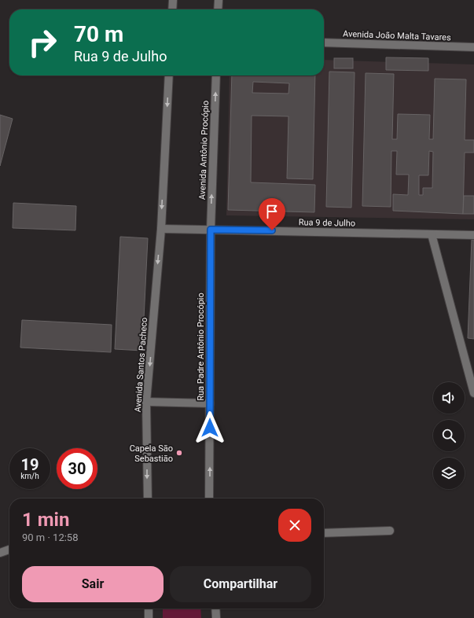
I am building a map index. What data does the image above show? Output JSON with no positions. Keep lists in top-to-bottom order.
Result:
{
  "streets": {
    "street": [
      "Avenida João Malta Tavares",
      "Avenida Antônio Procópio",
      "Rua 9 de Julho",
      "Rua Padre Antônio Procópio",
      "Avenida Santos Pacheco"
    ]
  },
  "crossings": [
    ["Avenida Antônio Procópio", "Rua 9 de Julho"],
    ["Avenida Antônio Procópio", "Rua Padre Antônio Procópio"],
    ["Rua 9 de Julho", "Rua Padre Antônio Procópio"],
    ["Rua 9 de Julho", "Avenida Santos Pacheco"]
  ],
  "one_way": ["Rua Padre Antônio Procópio", "Avenida Santos Pacheco"],
  "places": ["Capela São Sebastião"],
  "page": {
    "turn": ["70 m", "Rua 9 de Julho"],
    "speed": "19 km/h",
    "limit": "30",
    "heading": ["1 min", "90 m · 12:58"],
    "buttons": ["Sair", "Compartilhar"]
  }
}
